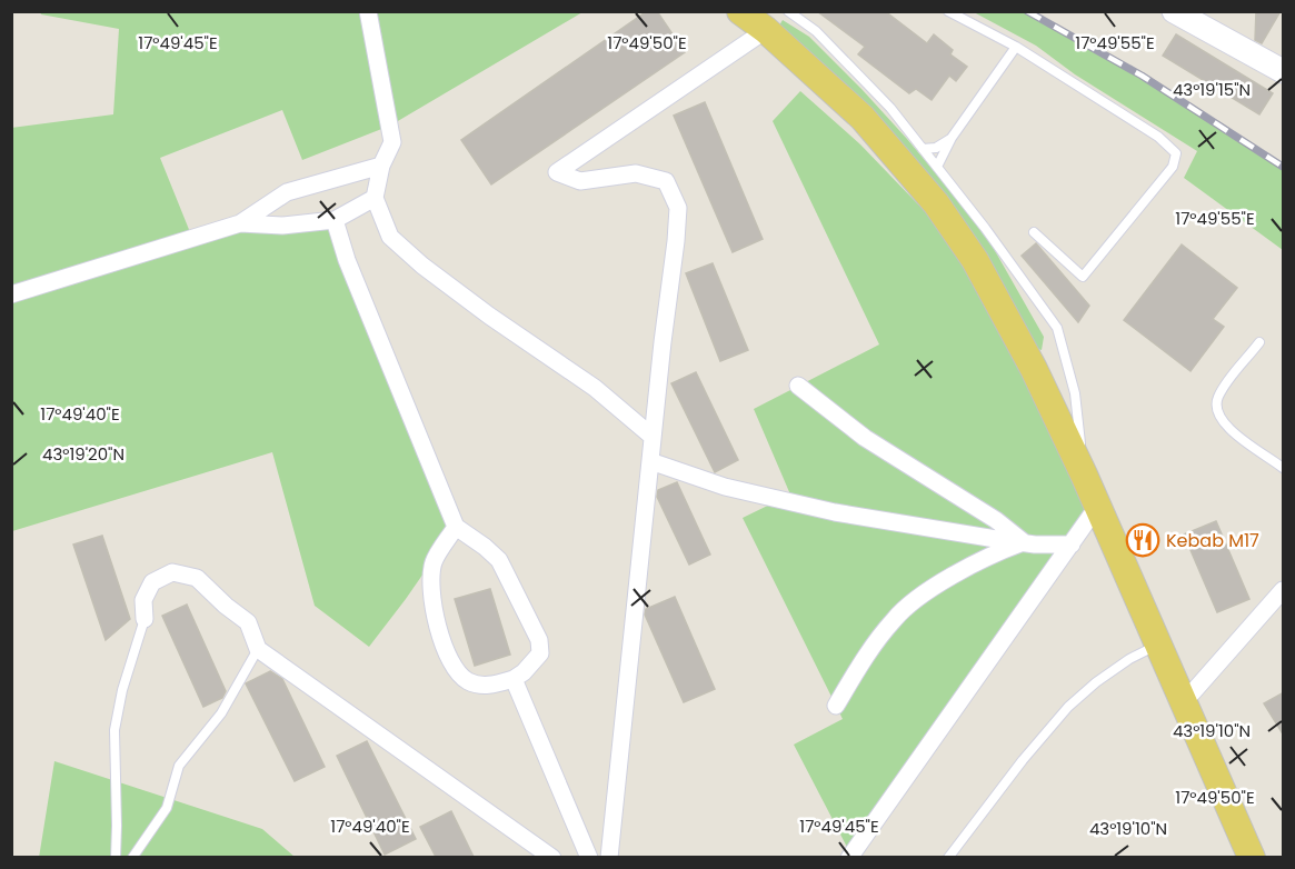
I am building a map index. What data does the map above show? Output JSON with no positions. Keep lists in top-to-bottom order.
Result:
{
  "places": {
    "restaurant": ["Kebab M17"]
  },
  "coordinates": [
    "17°49'50\"E",
    "17°49'45\"E",
    "17°49'55\"E",
    "43°19'15\"N",
    "17°49'40\"E",
    "43°19'20\"N",
    "43°19'10\"N"
  ]
}
